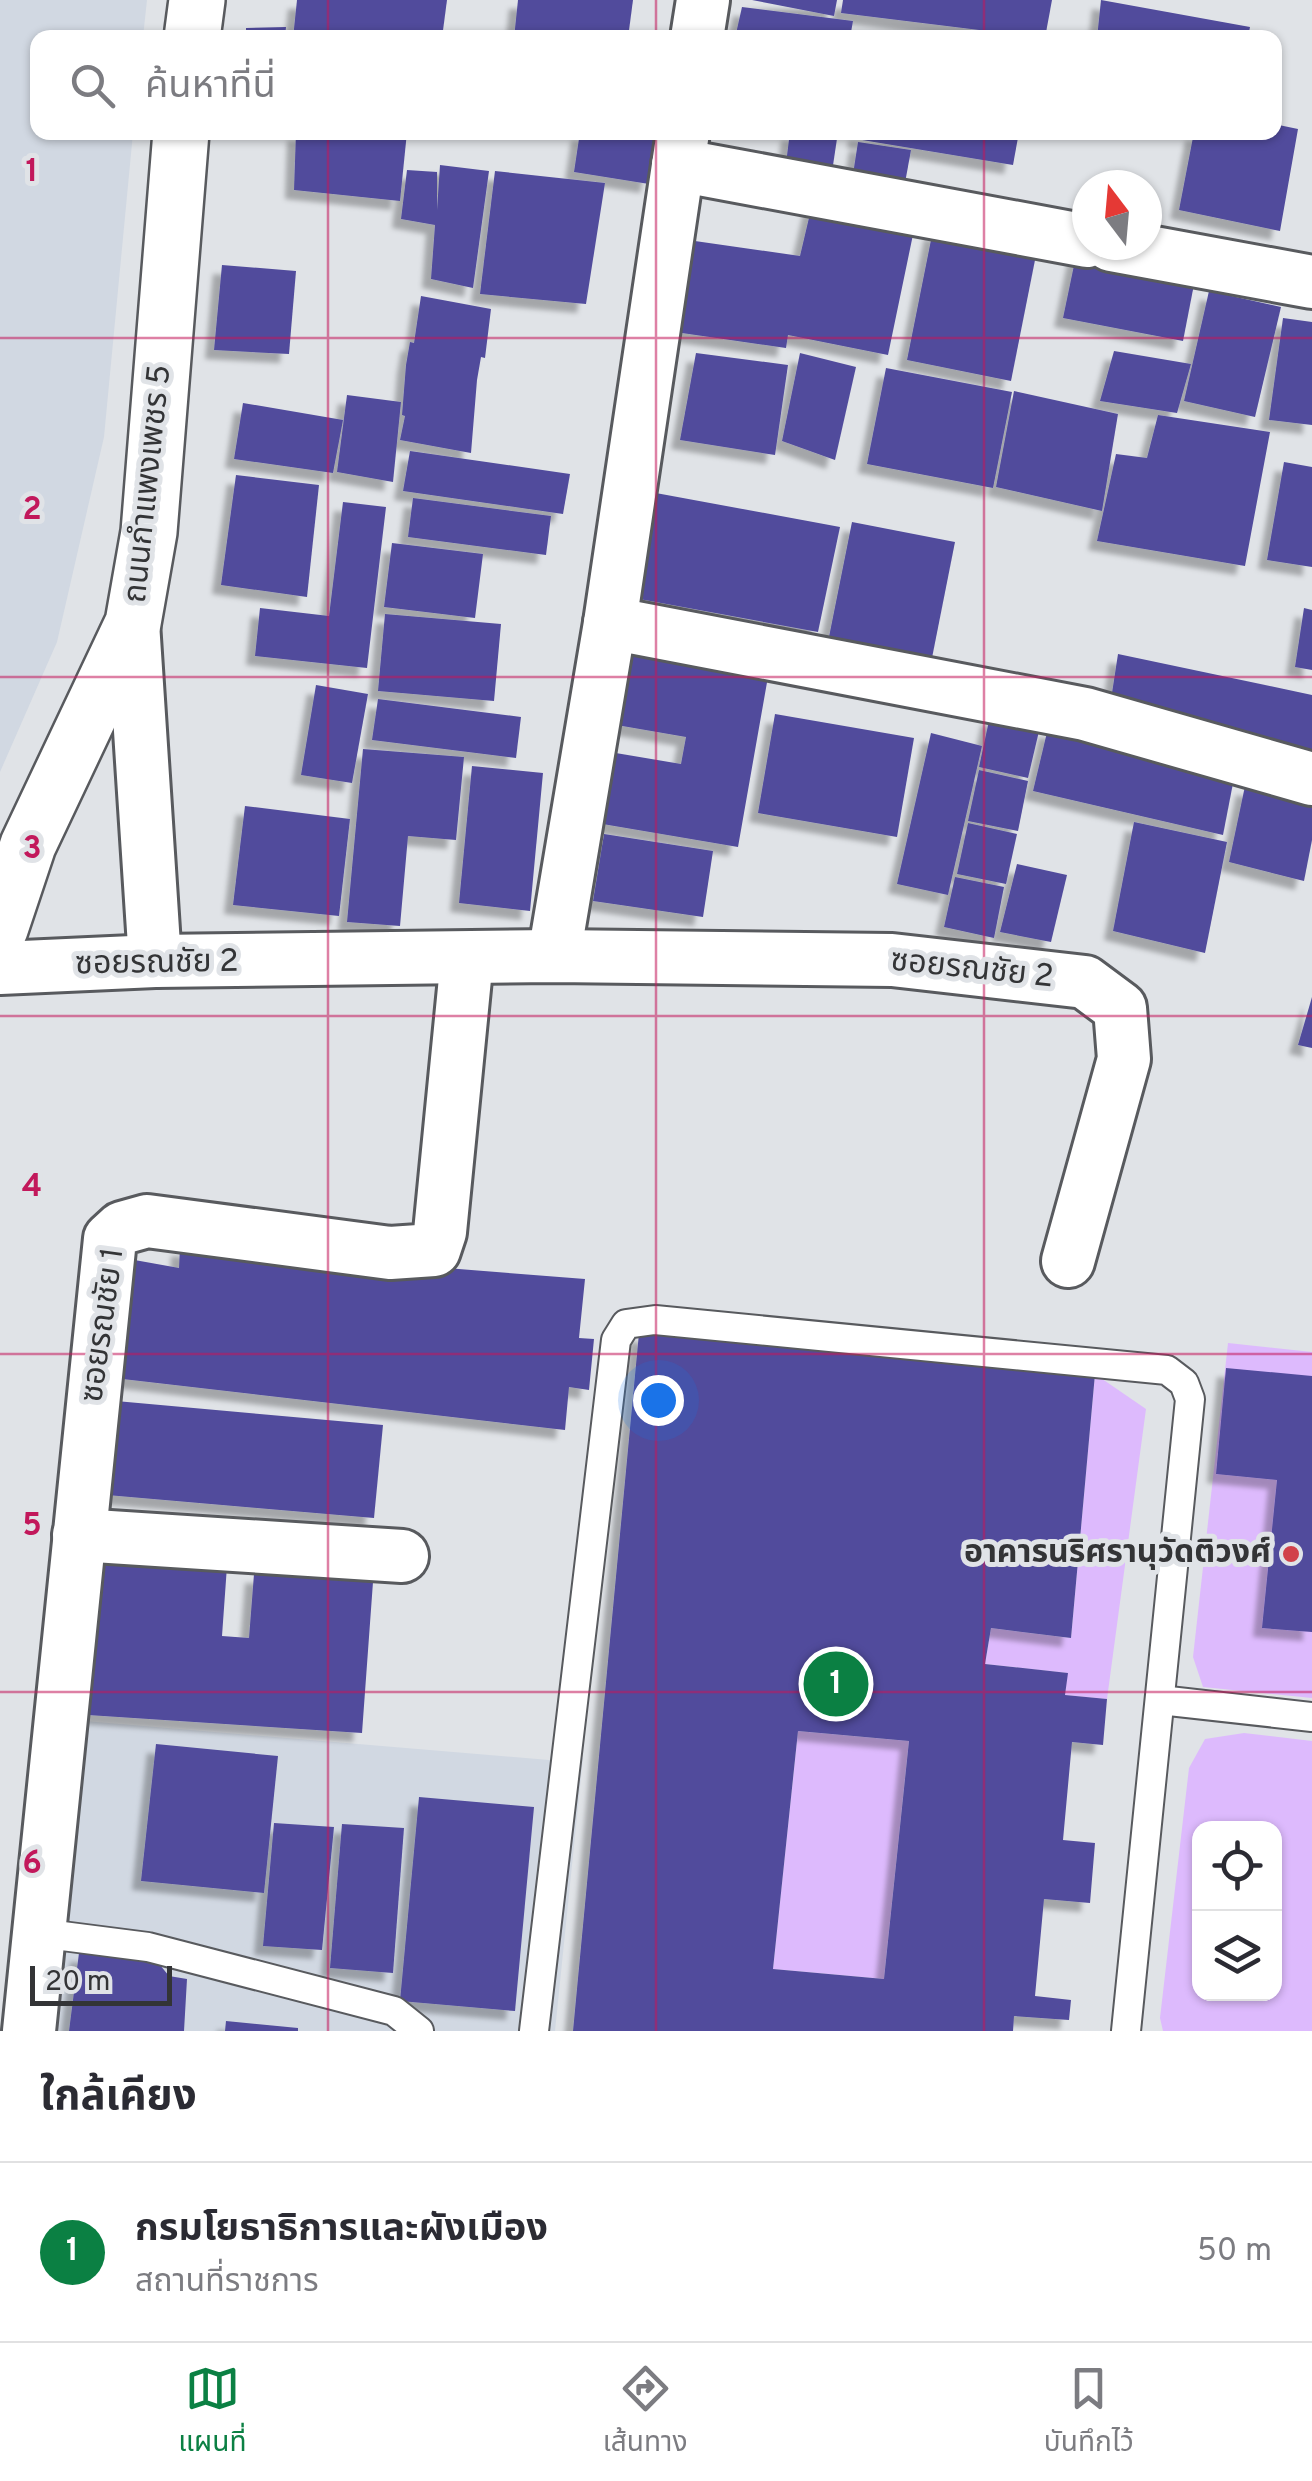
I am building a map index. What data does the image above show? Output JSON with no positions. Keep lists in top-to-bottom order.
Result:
{
  "streets": {
    "street": ["ถนนกำแพงเพชร 5", "ซอยรณชัย 2", "ซอยรณชัย 1"]
  },
  "crossings": [
    ["ซอยรณชัย 2", "ซอยรณชัย 1"]
  ],
  "places": ["อาคารนริศรานุวัดติวงศ์"],
  "scale_bar": "20 m",
  "north": "top",
  "page": {
    "search": "ค้นหาที่นี่",
    "pins": "1",
    "scale": "20 m",
    "heading": "ใกล้เคียง",
    "list": [
      {
        "mark": "1",
        "name": "กรมโยธาธิการและผังเมือง",
        "note": "สถานที่ราชการ",
        "value": "50 m"
      }
    ],
    "nav": ["แผนที่", "เส้นทาง", "บันทึกไว้"]
  },
  "grid": {
    "rows": [
      "1",
      "2",
      "3",
      "4",
      "5",
      "6"
    ]
  }
}
